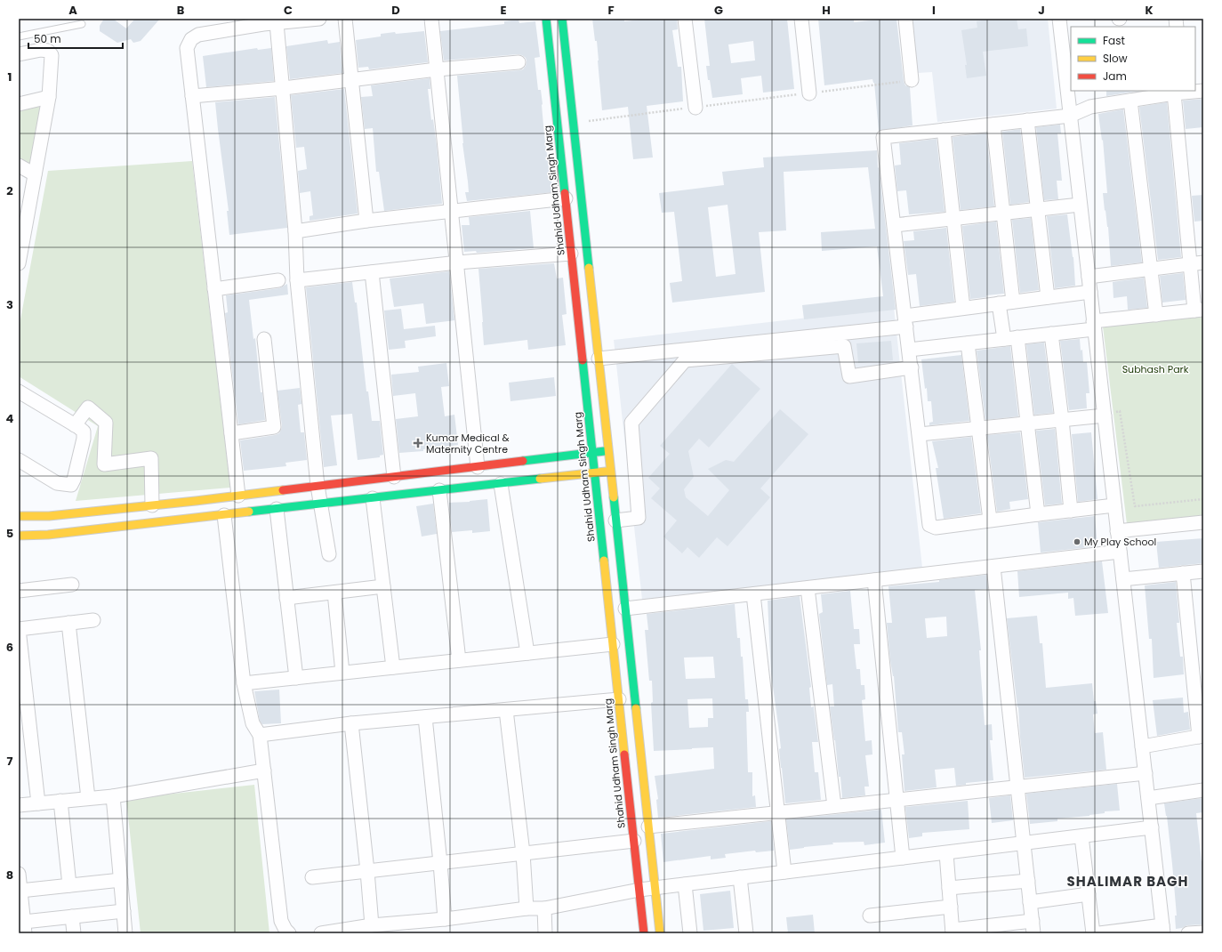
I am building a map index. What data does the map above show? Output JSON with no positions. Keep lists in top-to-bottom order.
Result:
{
  "streets": {
    "street": ["Shahid Udham Singh Marg"]
  },
  "districts": ["SHALIMAR BAGH"],
  "parks": ["Subhash Park"],
  "places": {
    "health": ["Kumar Medical & Maternity Centre"],
    "other": ["My Play School"]
  },
  "legend": ["Fast", "Slow", "Jam"],
  "scale_bar": "50 m",
  "grid": {
    "columns": [
      "A",
      "B",
      "C",
      "D",
      "E",
      "F",
      "G",
      "H",
      "I",
      "J",
      "K"
    ],
    "rows": [
      "1",
      "2",
      "3",
      "4",
      "5",
      "6",
      "7",
      "8"
    ]
  }
}
